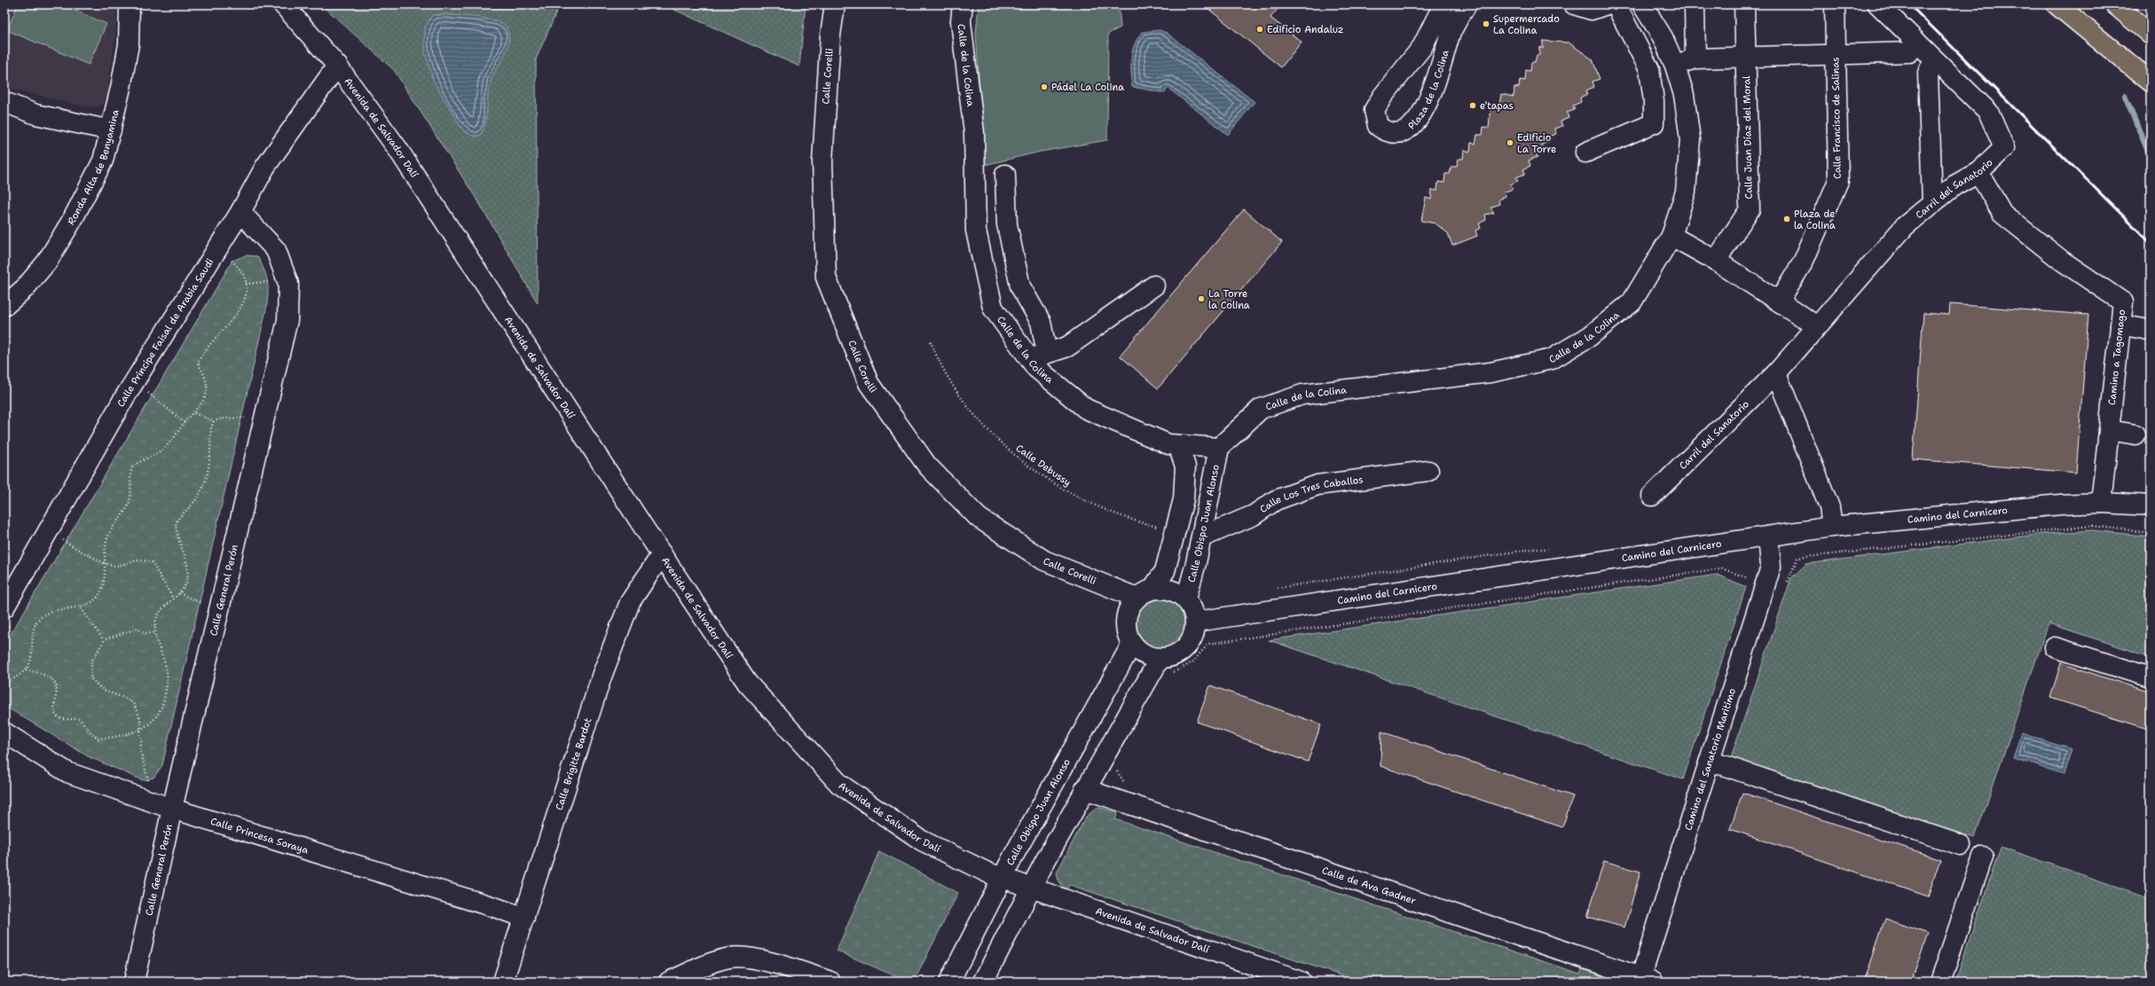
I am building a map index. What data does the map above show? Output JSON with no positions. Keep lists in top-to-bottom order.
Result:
{
  "streets": {
    "street": [
      "Calle de la Colina",
      "Calle Corelli",
      "Plaza de la Colina",
      "Calle Francisco de Salinas",
      "Avenida de Salvador Dalí",
      "Calle Juan Díaz del Moral",
      "Ronda Alta de Benyamina",
      "Carril del Sanatorio",
      "Calle Principe Faisal de Arabia Saudi",
      "Camino a Tagomago",
      "Calle Los Tres Caballos",
      "Camino del Carnicero",
      "Calle Obispo Juan Alonso",
      "Calle General Perón",
      "Camino del Sanatorio Maritimo",
      "Calle Brigitte Bardot",
      "Calle Princesa Soraya",
      "Calle de Ava Gadner"
    ],
    "path": ["Calle Debussy"]
  },
  "crossings": [
    ["Calle de la Colina", "Calle Obispo Juan Alonso"],
    ["Calle Corelli", "Camino del Carnicero"],
    ["Calle Corelli", "Calle Obispo Juan Alonso"],
    ["Avenida de Salvador Dalí", "Calle Principe Faisal de Arabia Saudi"],
    ["Avenida de Salvador Dalí", "Calle Obispo Juan Alonso"],
    ["Avenida de Salvador Dalí", "Calle Brigitte Bardot"],
    ["Carril del Sanatorio", "Camino a Tagomago"],
    ["Calle Principe Faisal de Arabia Saudi", "Calle General Perón"],
    ["Camino a Tagomago", "Camino del Carnicero"],
    ["Calle Los Tres Caballos", "Calle Obispo Juan Alonso"],
    ["Camino del Carnicero", "Calle Obispo Juan Alonso"],
    ["Camino del Carnicero", "Camino del Sanatorio Maritimo"],
    ["Calle General Perón", "Calle Princesa Soraya"],
    ["Camino del Sanatorio Maritimo", "Calle de Ava Gadner"],
    ["Calle Brigitte Bardot", "Calle Princesa Soraya"]
  ],
  "places": [
    "Supermercado La Colina",
    "Edificio Andaluz",
    "Pádel La Colina",
    "e'tapas",
    "Edificio La Torre",
    "Plaza de la Colina",
    "La Torre la Colina"
  ]
}
